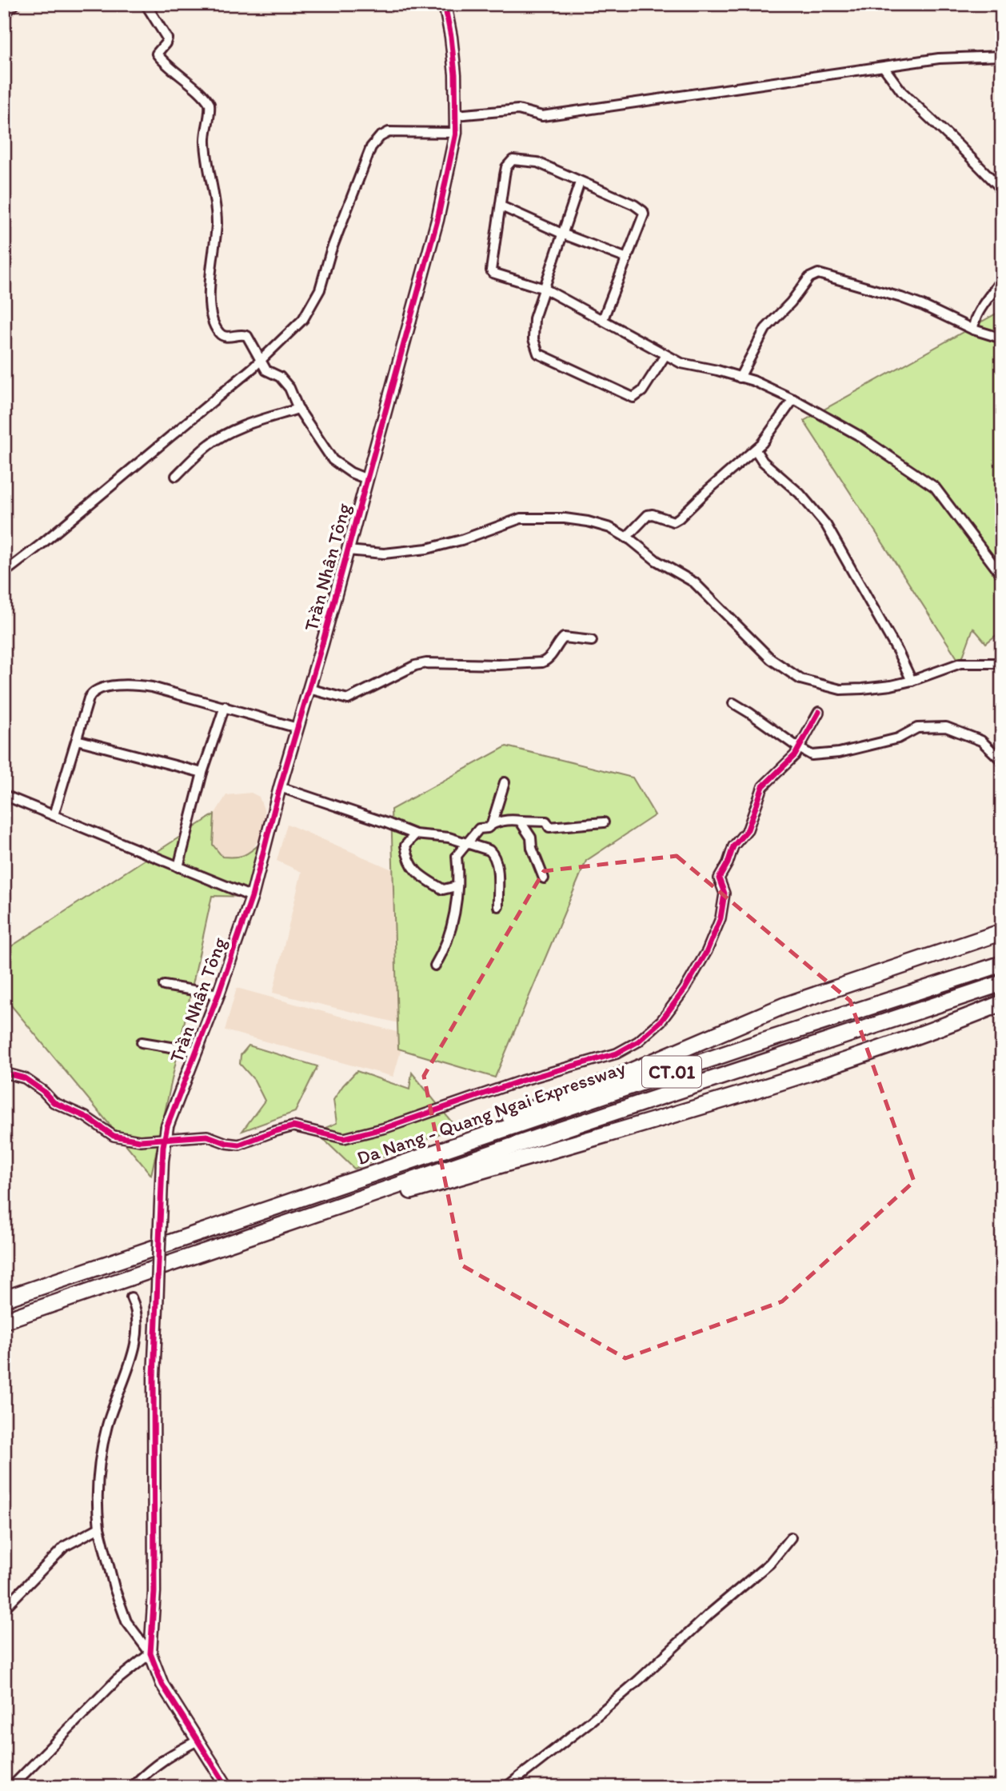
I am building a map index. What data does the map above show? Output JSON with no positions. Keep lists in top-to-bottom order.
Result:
{
  "streets": {
    "highway": ["CT.01", "Da Nang - Quang Ngai Expressway"],
    "street": ["Trần Nhân Tông"]
  },
  "crossings": [
    ["CT.01", "Da Nang - Quang Ngai Expressway"]
  ]
}
